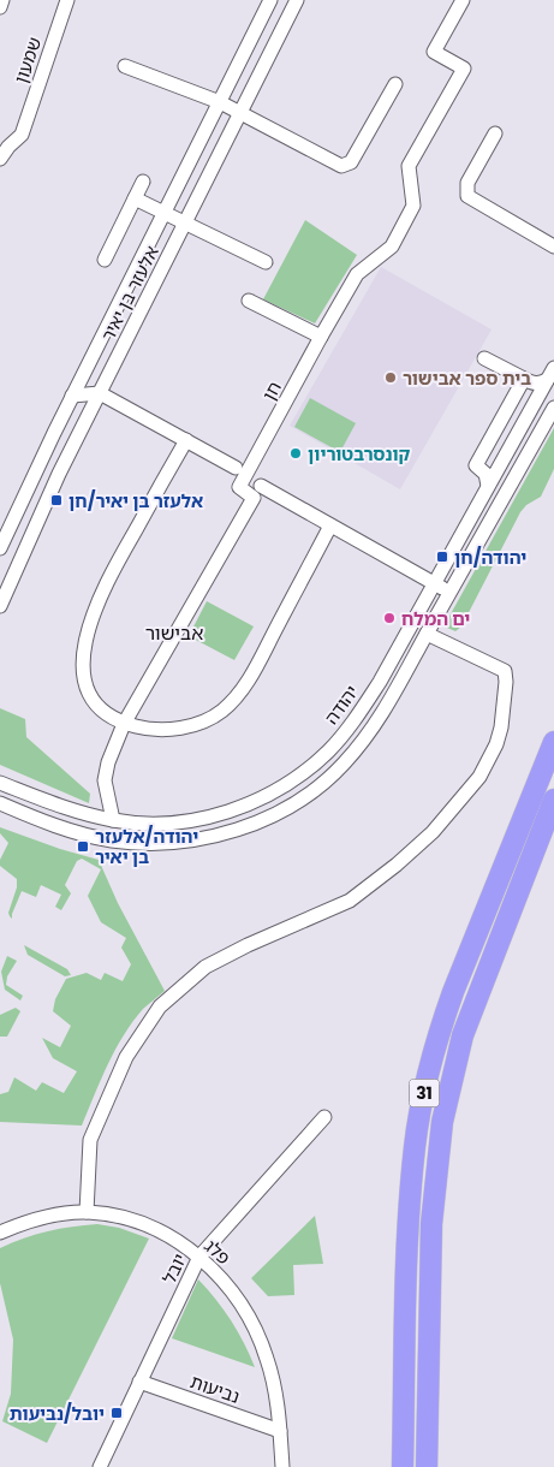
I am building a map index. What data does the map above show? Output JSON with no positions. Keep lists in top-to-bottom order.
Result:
{
  "streets": {
    "highway": ["31"],
    "street": [
      "שמעון",
      "אלעזר בן יאיר",
      "חן",
      "יהודה",
      "פלג",
      "יובל",
      "נביעות"
    ]
  },
  "crossings": [
    ["חן", "יהודה"],
    ["פלג", "יובל"],
    ["פלג", "נביעות"],
    ["יובל", "נביעות"]
  ],
  "districts": ["אבישור"],
  "places": {
    "other": ["בית ספר אבישור", "קונסרבטוריון", "ים המלח"],
    "transit": [
      "אלעזר בן יאיר/חן",
      "יהודה/חן",
      "יהודה/אלעזר בן יאיר",
      "יובל/נביעות"
    ]
  }
}
